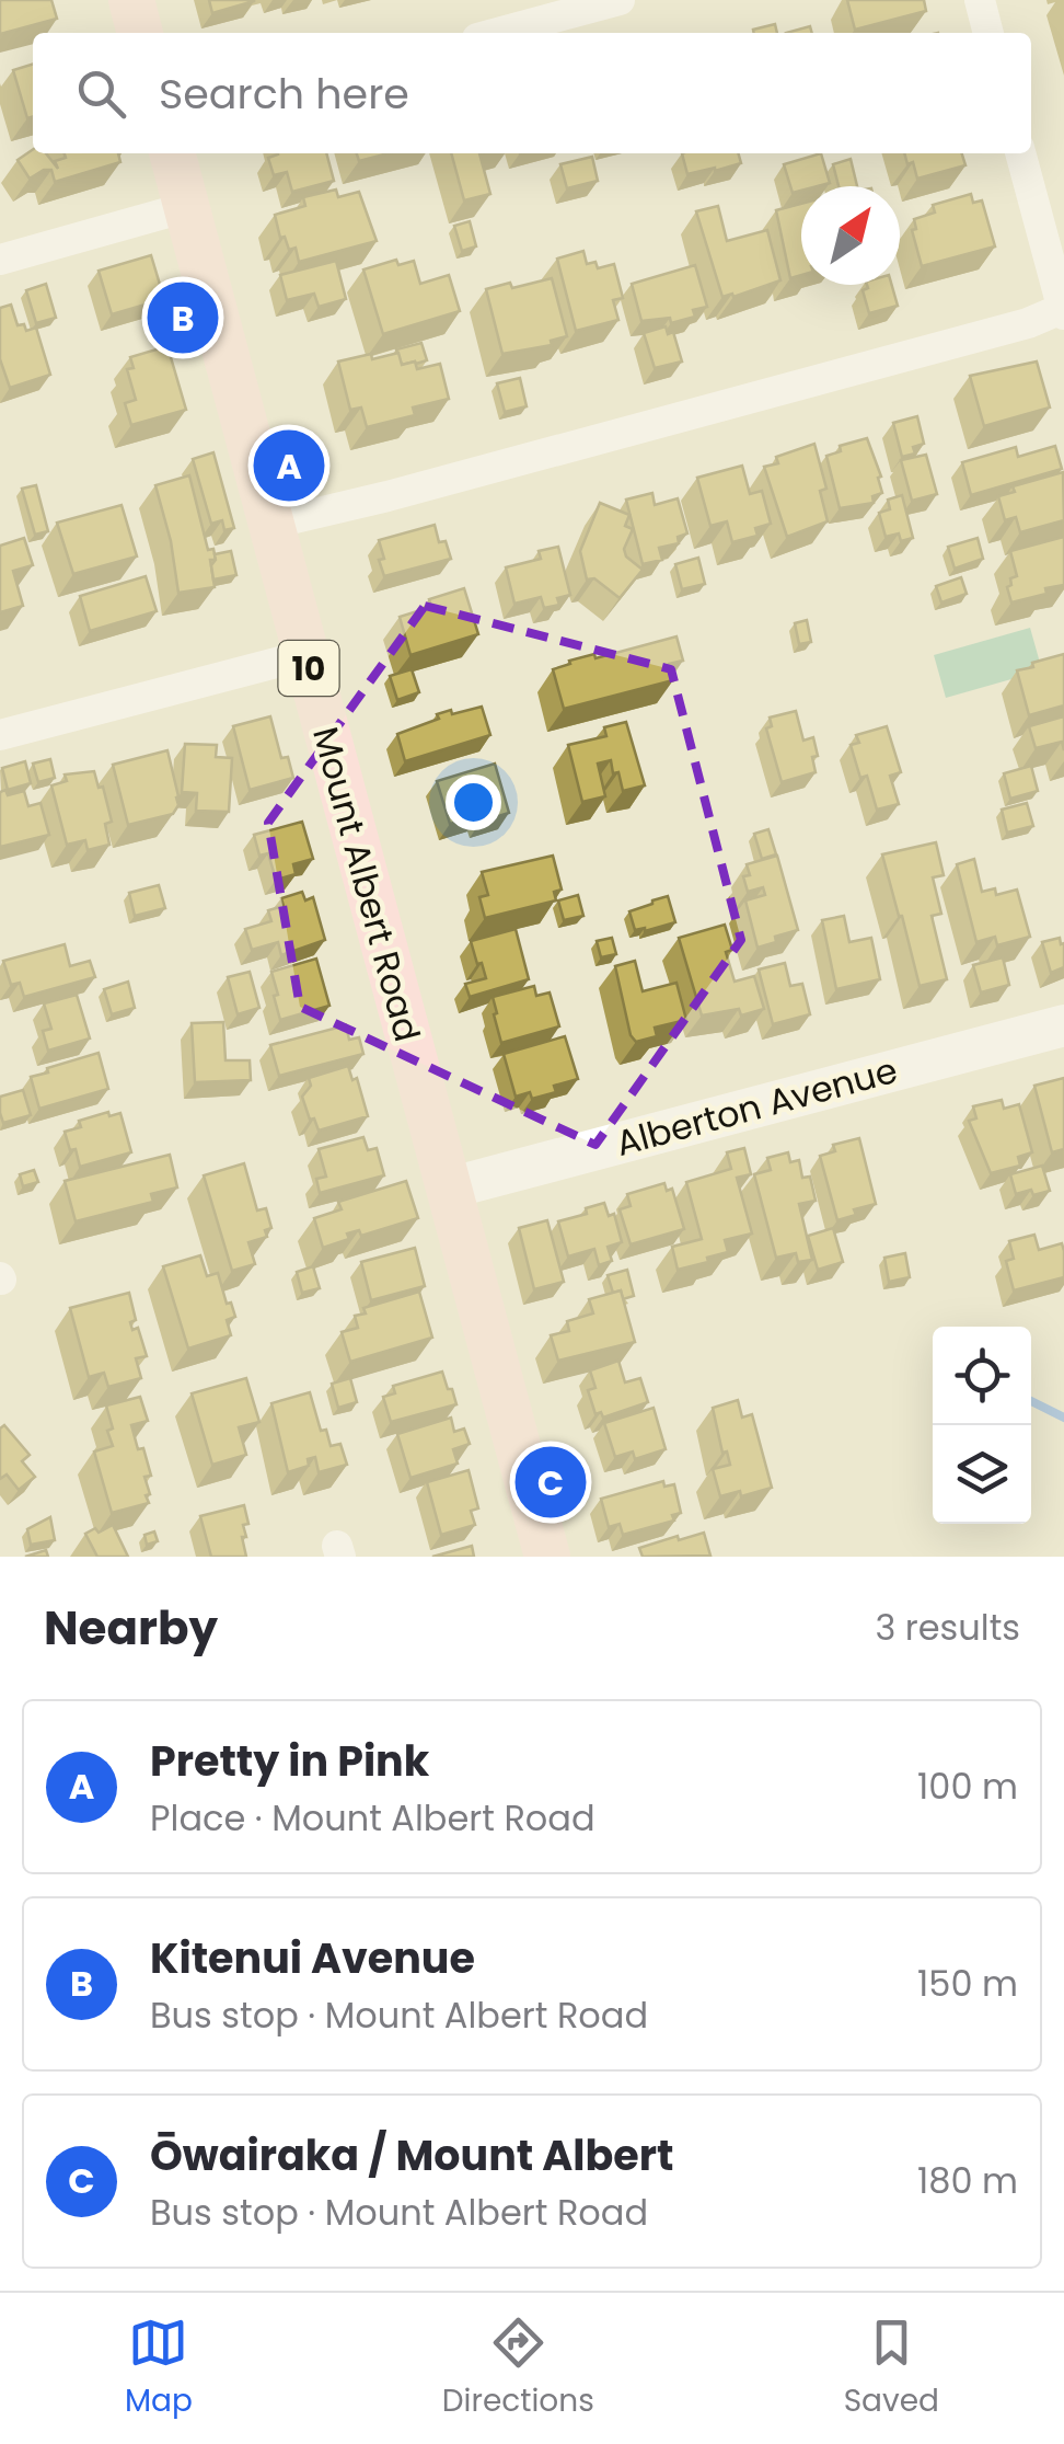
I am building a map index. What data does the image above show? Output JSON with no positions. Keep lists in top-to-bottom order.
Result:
{
  "streets": {
    "main road": ["10", "Mount Albert Road", "Alberton Avenue"]
  },
  "crossings": [
    ["Mount Albert Road", "Alberton Avenue"]
  ],
  "north": "top right",
  "page": {
    "search": "Search here",
    "pins": ["B", "A", "C"],
    "heading": ["Nearby", "3 results"],
    "list": [
      {
        "mark": "A",
        "name": "Pretty in Pink",
        "note": "Place · Mount Albert Road",
        "value": "100 m"
      },
      {
        "mark": "B",
        "name": "Kitenui Avenue",
        "note": "Bus stop · Mount Albert Road",
        "value": "150 m"
      },
      {
        "mark": "C",
        "name": "Ōwairaka / Mount Albert",
        "note": "Bus stop · Mount Albert Road",
        "value": "180 m"
      }
    ],
    "nav": ["Map", "Directions", "Saved"]
  }
}
